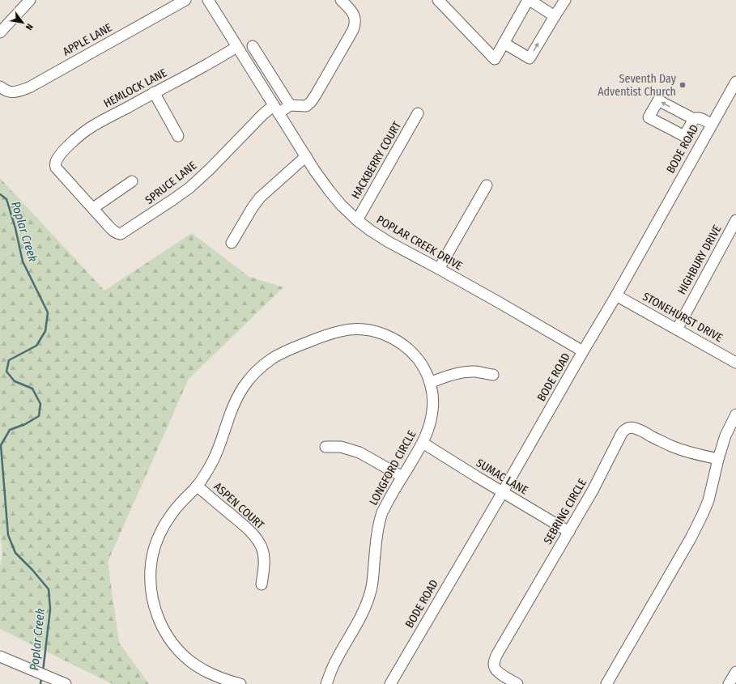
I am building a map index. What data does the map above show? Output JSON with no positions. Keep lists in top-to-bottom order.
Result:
{
  "streets": {
    "street": [
      "APPLE LANE",
      "HEMLOCK LANE",
      "BODE ROAD",
      "HACKBERRY COURT",
      "SPRUCE LANE",
      "POPLAR CREEK DRIVE",
      "HIGHBURY DRIVE",
      "STONEHURST DRIVE",
      "LONGFORD CIRCLE",
      "SUMAC LANE",
      "ASPEN COURT",
      "SEBRING CIRCLE"
    ]
  },
  "crossings": [
    ["HEMLOCK LANE", "SPRUCE LANE"],
    ["HEMLOCK LANE", "POPLAR CREEK DRIVE"],
    ["BODE ROAD", "POPLAR CREEK DRIVE"],
    ["BODE ROAD", "STONEHURST DRIVE"],
    ["BODE ROAD", "SUMAC LANE"],
    ["HACKBERRY COURT", "POPLAR CREEK DRIVE"],
    ["SPRUCE LANE", "POPLAR CREEK DRIVE"],
    ["HIGHBURY DRIVE", "STONEHURST DRIVE"],
    ["LONGFORD CIRCLE", "SUMAC LANE"],
    ["LONGFORD CIRCLE", "ASPEN COURT"],
    ["SUMAC LANE", "SEBRING CIRCLE"]
  ],
  "water": ["Poplar Creek"],
  "places": ["Seventh Day Adventist Church"],
  "north": "bottom right"
}
